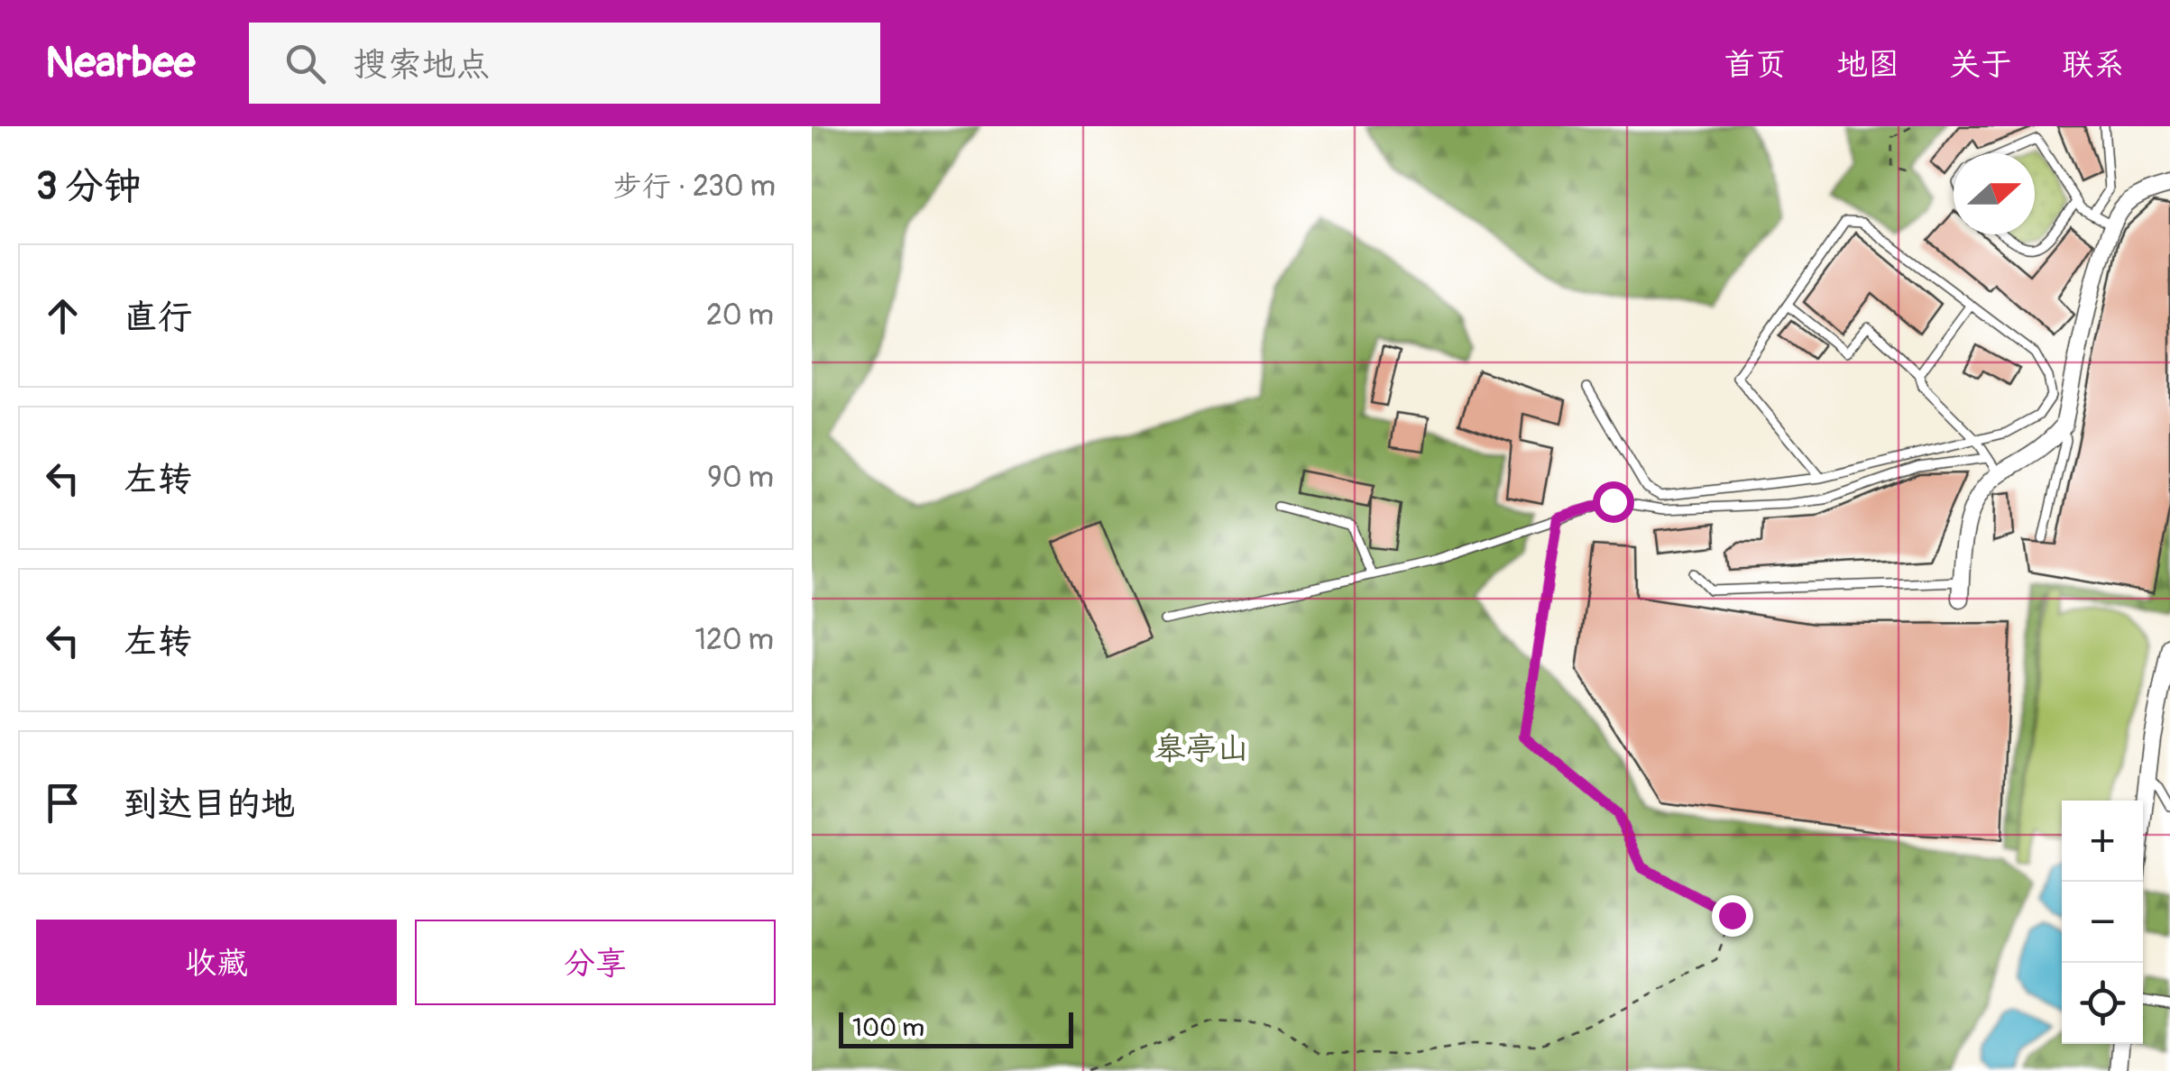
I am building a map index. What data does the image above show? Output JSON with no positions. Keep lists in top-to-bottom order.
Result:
{
  "parks": ["皋亭山"],
  "scale_bar": "100 m",
  "north": "right",
  "page": {
    "header": "Nearbee",
    "search": "搜索地点",
    "nav": [
      "首页",
      "地图",
      "关于",
      "联系"
    ],
    "heading": ["3 分钟", "步行 · 230 m"],
    "list": [
      ["直行", "20 m"],
      ["左转", "90 m"],
      ["左转", "120 m"],
      "到达目的地"
    ],
    "map_buttons": ["+", "−"],
    "buttons": ["收藏", "分享"],
    "scale": "100 m"
  }
}
